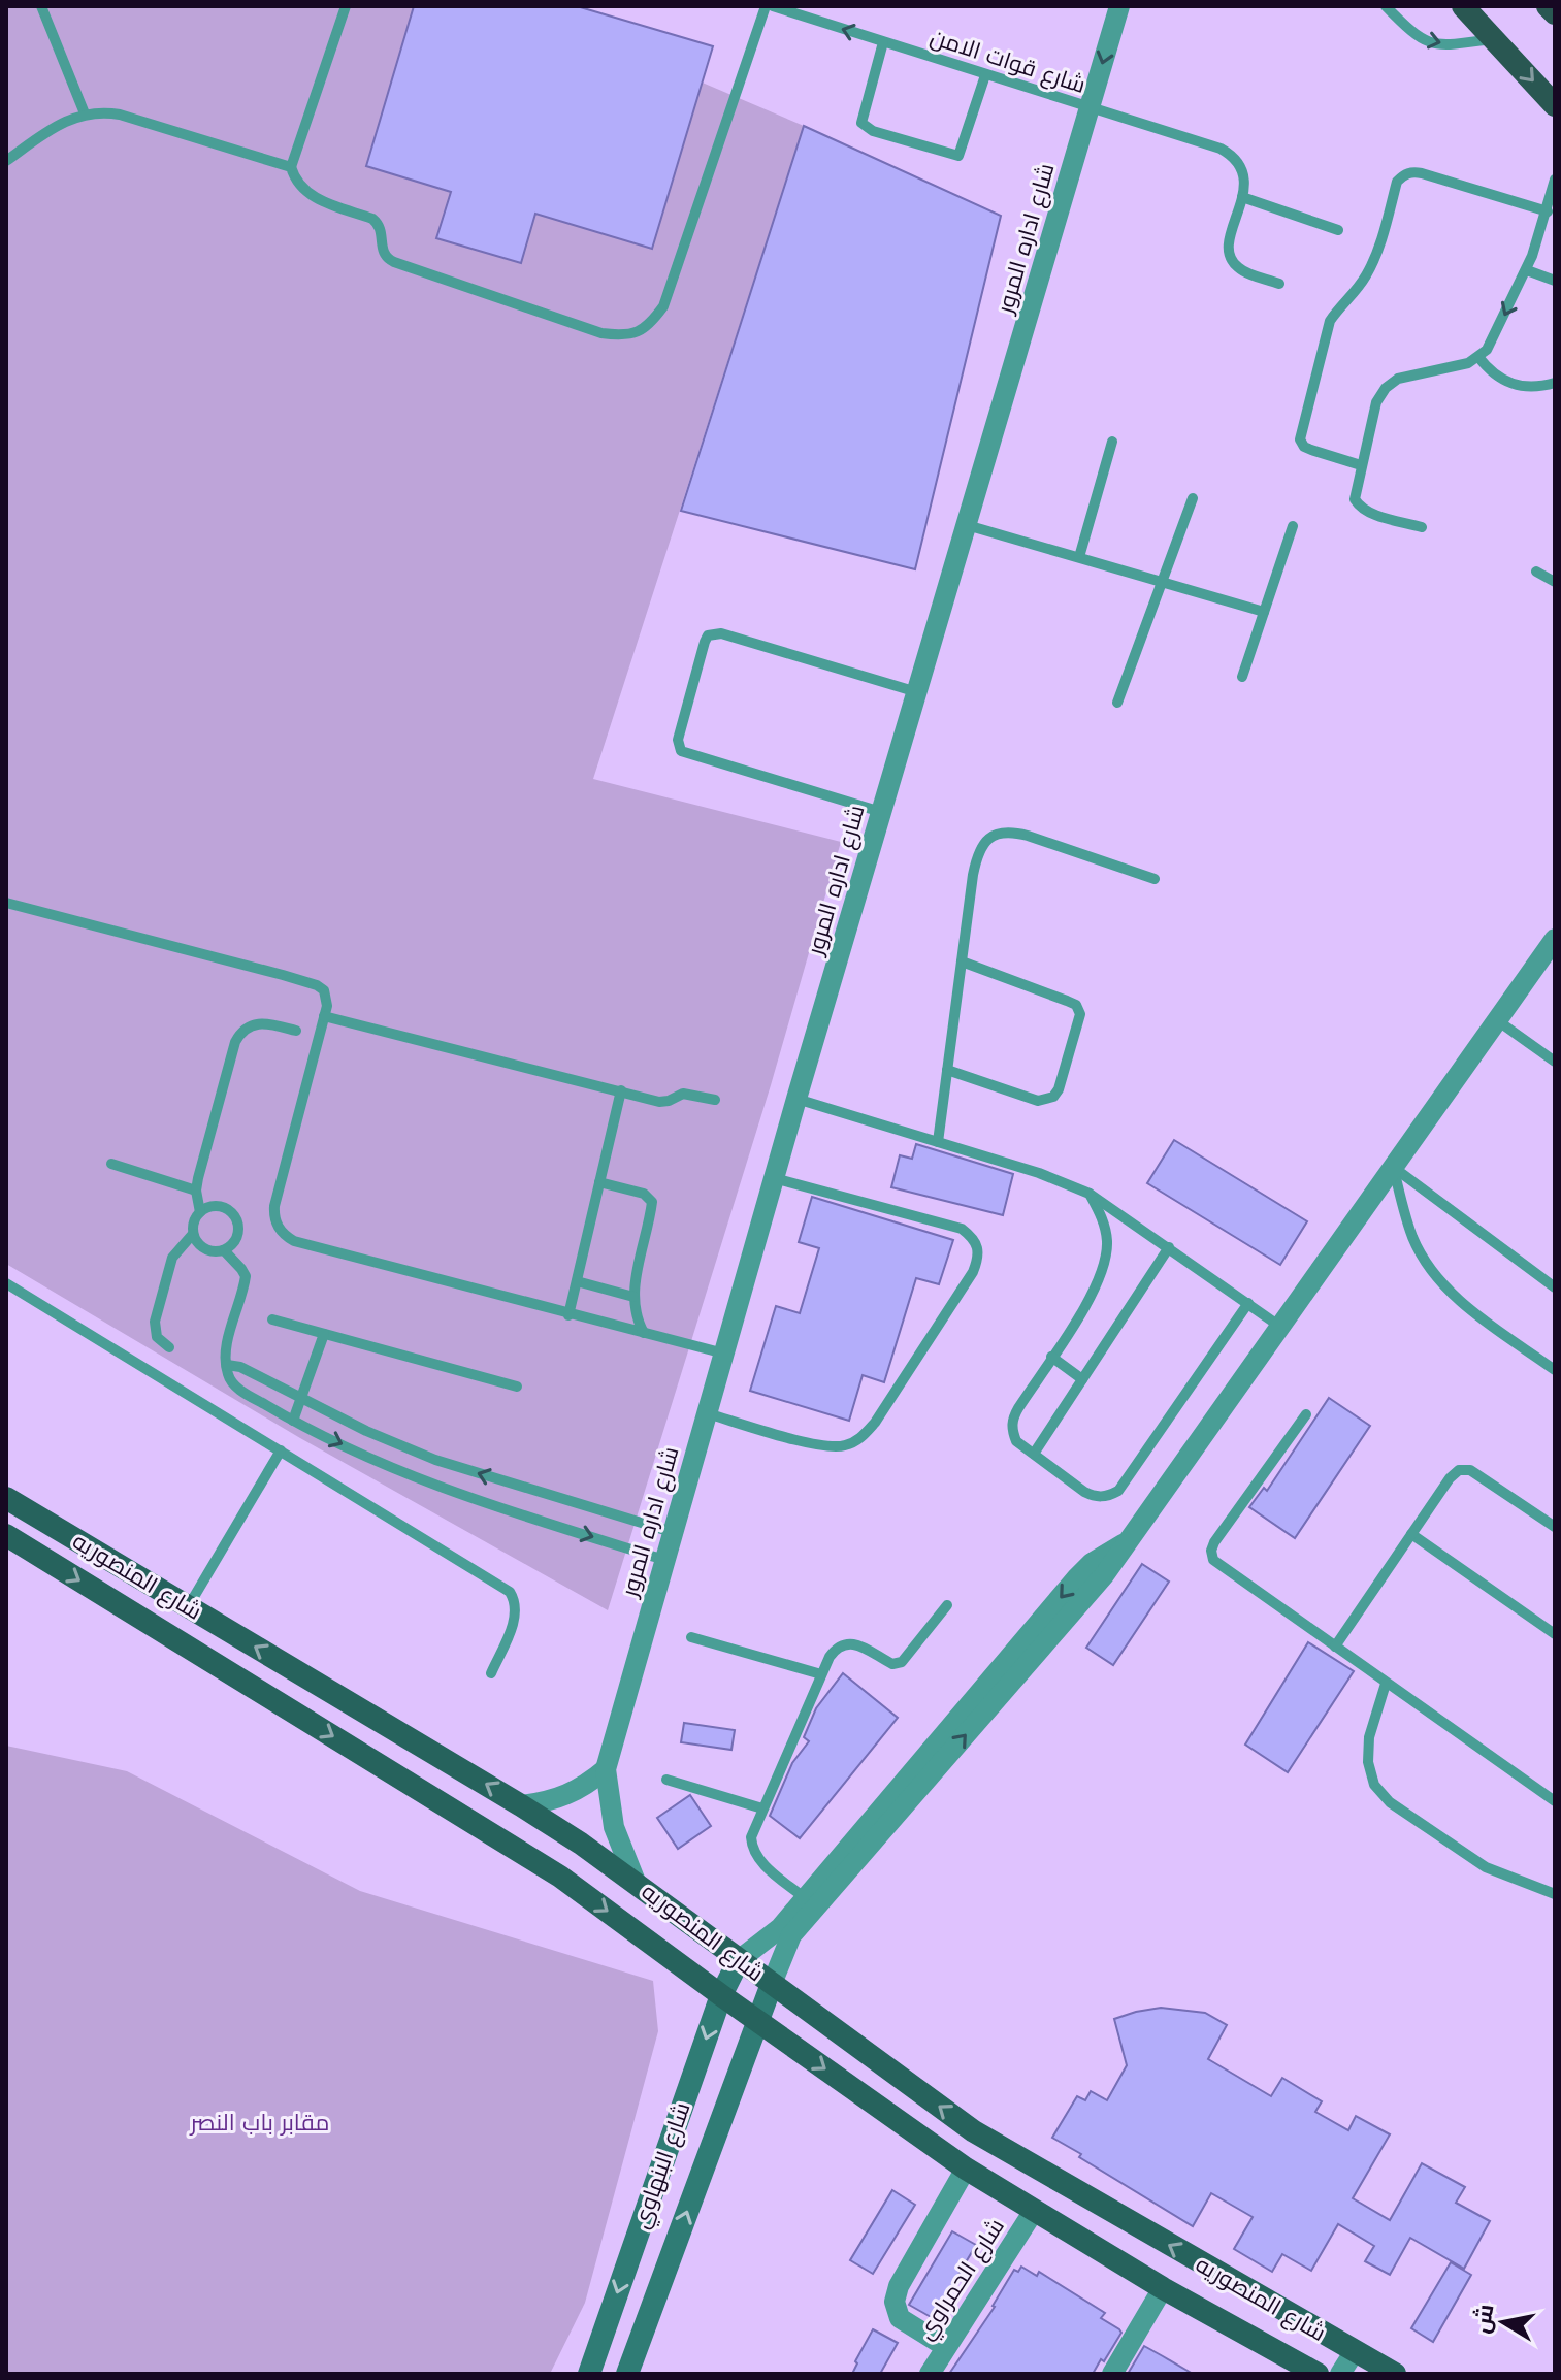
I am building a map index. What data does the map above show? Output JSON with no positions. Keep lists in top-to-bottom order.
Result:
{
  "streets": {
    "main road": ["شارع المنصوريه", "شارع البنهاوي"],
    "street": ["شارع اداره المرور", "شارع الحمراوي"],
    "lane": ["شارع قوات الامن"]
  },
  "crossings": [
    ["شارع قوات الامن", "شارع اداره المرور"],
    ["شارع اداره المرور", "شارع المنصوريه"],
    ["شارع المنصوريه", "شارع البنهاوي"],
    ["شارع المنصوريه", "شارع الحمراوي"]
  ],
  "parks": ["مقابر باب النصر"],
  "north": "left"
}
